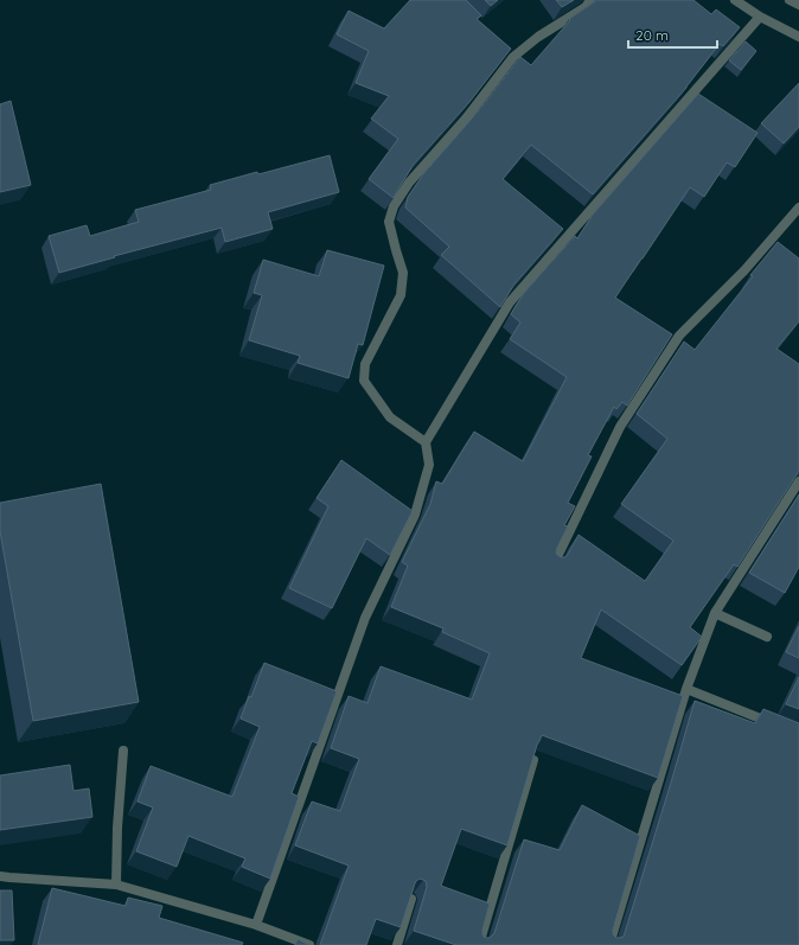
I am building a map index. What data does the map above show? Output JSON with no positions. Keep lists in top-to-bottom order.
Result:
{
  "scale_bar": "20 m"
}
